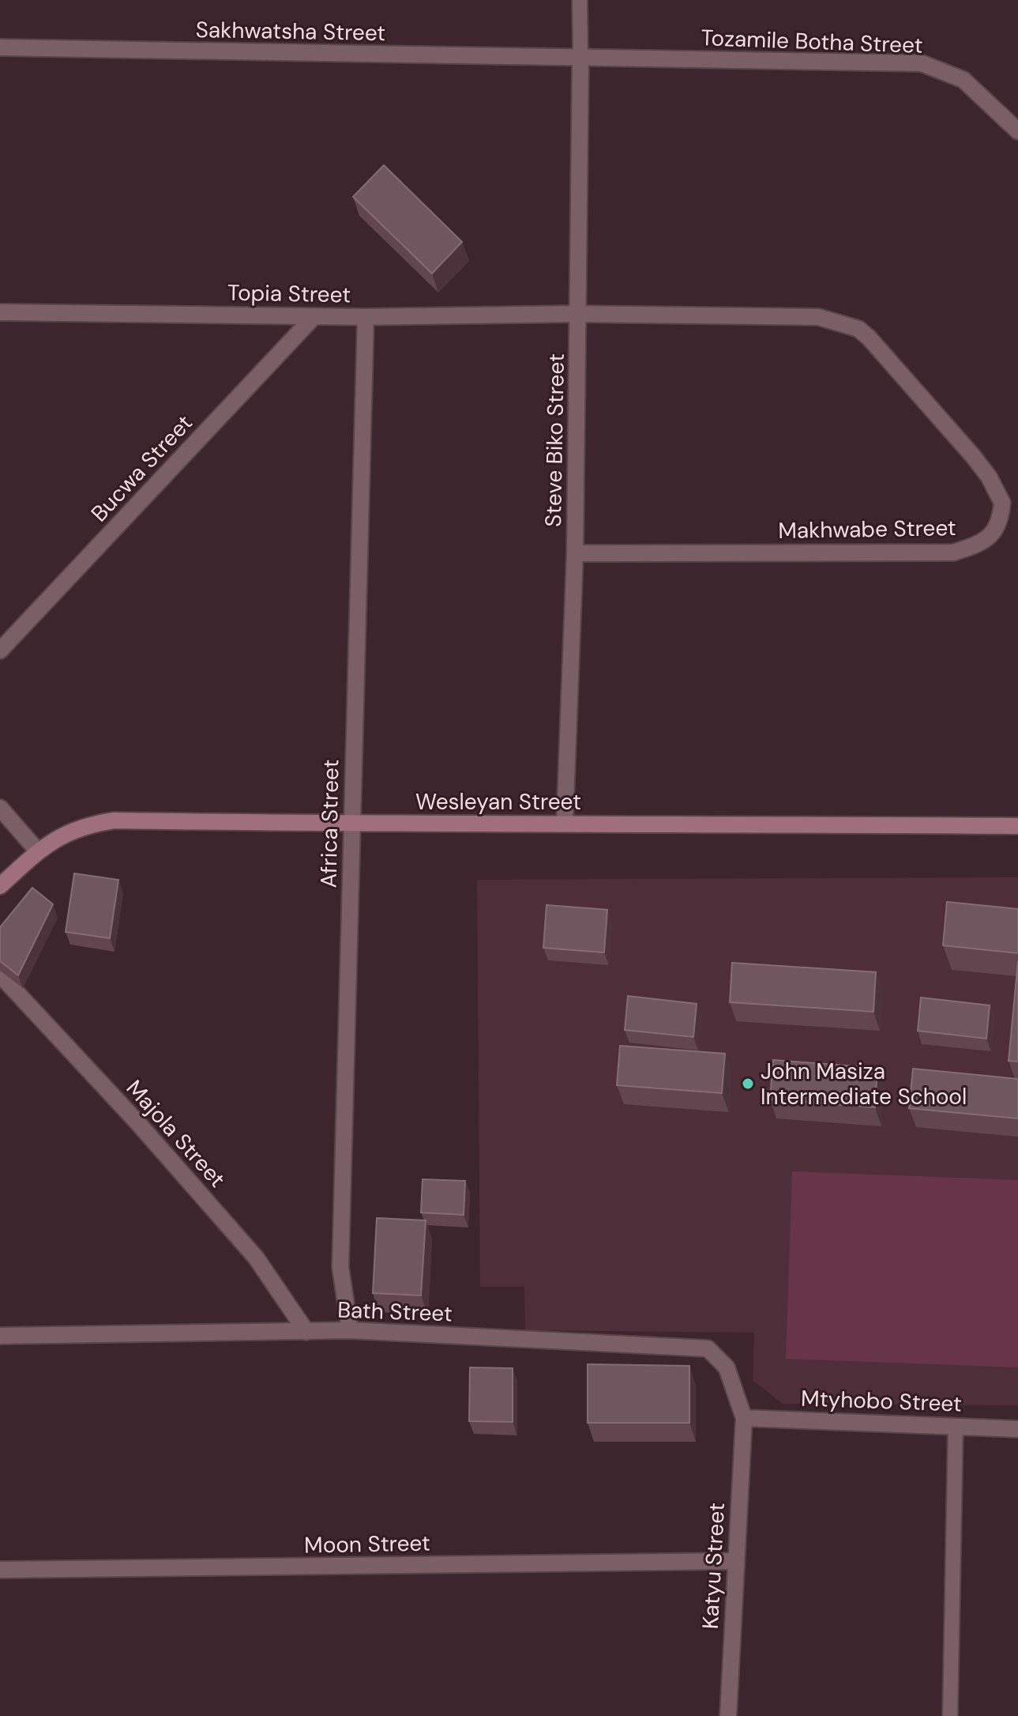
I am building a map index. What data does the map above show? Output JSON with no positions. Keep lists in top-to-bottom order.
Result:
{
  "streets": {
    "street": [
      "Sakhwatsha Street",
      "Tozamile Botha Street",
      "Topia Street",
      "Steve Biko Street",
      "Bucwa Street",
      "Makhwabe Street",
      "Wesleyan Street",
      "Africa Street",
      "Majola Street",
      "Bath Street",
      "Mtyhobo Street",
      "Moon Street",
      "Katyu Street"
    ]
  },
  "crossings": [
    ["Sakhwatsha Street", "Tozamile Botha Street"],
    ["Sakhwatsha Street", "Steve Biko Street"],
    ["Tozamile Botha Street", "Steve Biko Street"],
    ["Topia Street", "Steve Biko Street"],
    ["Topia Street", "Bucwa Street"],
    ["Topia Street", "Makhwabe Street"],
    ["Topia Street", "Africa Street"],
    ["Steve Biko Street", "Makhwabe Street"],
    ["Steve Biko Street", "Wesleyan Street"],
    ["Wesleyan Street", "Africa Street"],
    ["Africa Street", "Bath Street"],
    ["Majola Street", "Bath Street"],
    ["Bath Street", "Mtyhobo Street"],
    ["Bath Street", "Katyu Street"],
    ["Mtyhobo Street", "Katyu Street"],
    ["Moon Street", "Katyu Street"]
  ],
  "places": ["John Masiza Intermediate School"]
}
